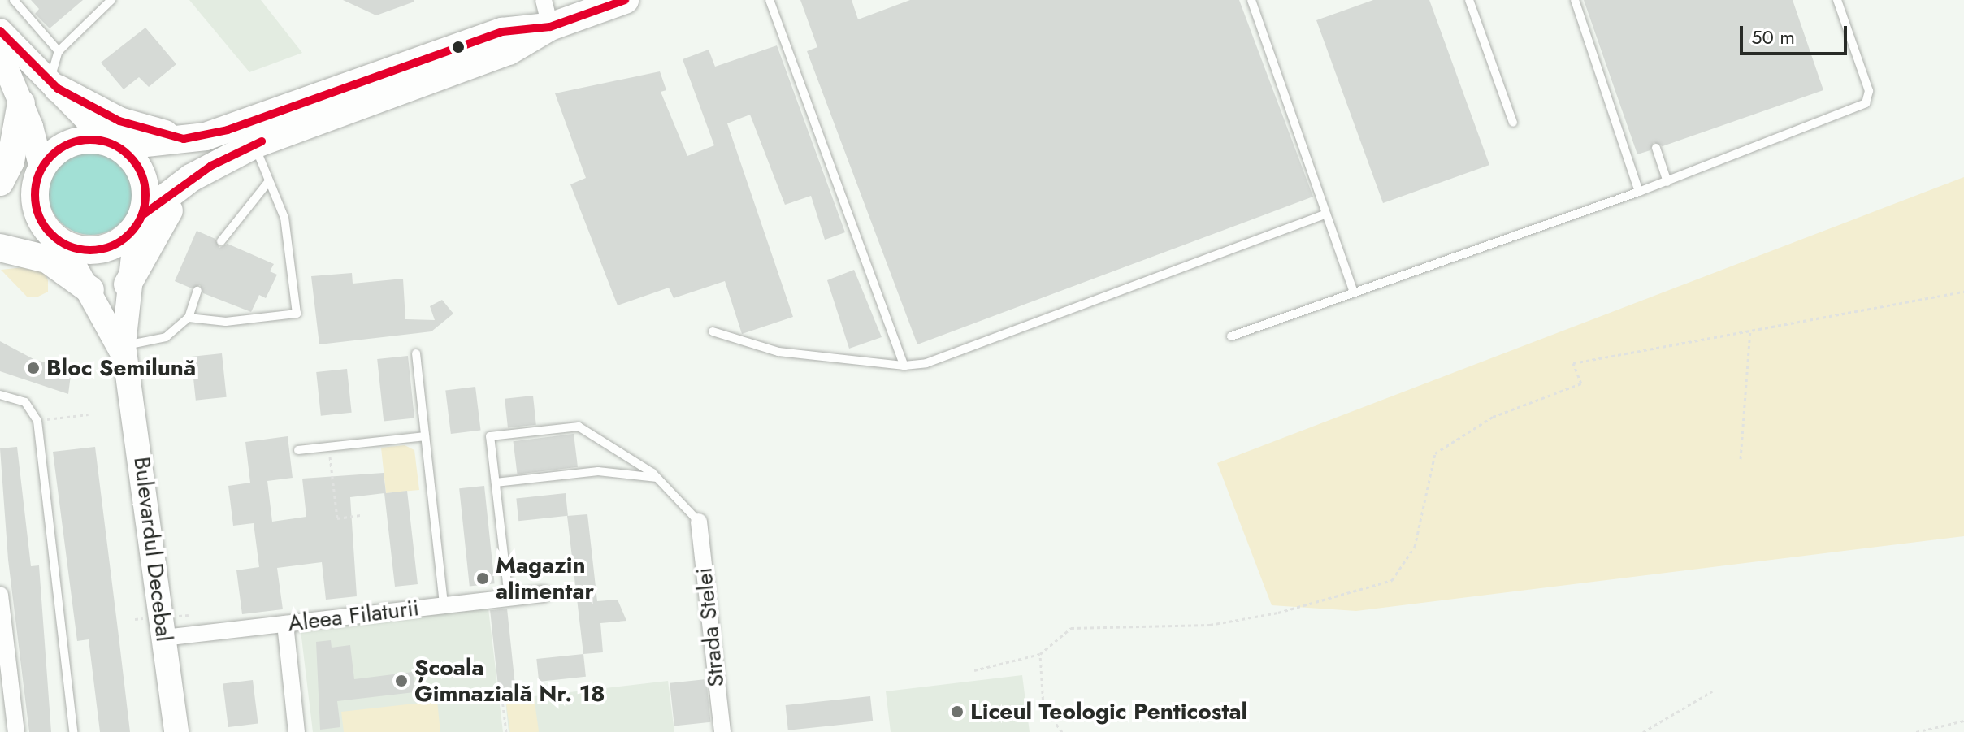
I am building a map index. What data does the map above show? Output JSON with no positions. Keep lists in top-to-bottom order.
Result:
{
  "streets": {
    "main road": ["Bulevardul Decebal"],
    "street": ["Aleea Filaturii", "Strada Stelei"]
  },
  "crossings": [
    ["Bulevardul Decebal", "Aleea Filaturii"]
  ],
  "places": [
    "Bloc Semilună",
    "Magazin alimentar",
    "Școala Gimnazială Nr. 18",
    "Liceul Teologic Penticostal"
  ],
  "scale_bar": "50 m"
}
